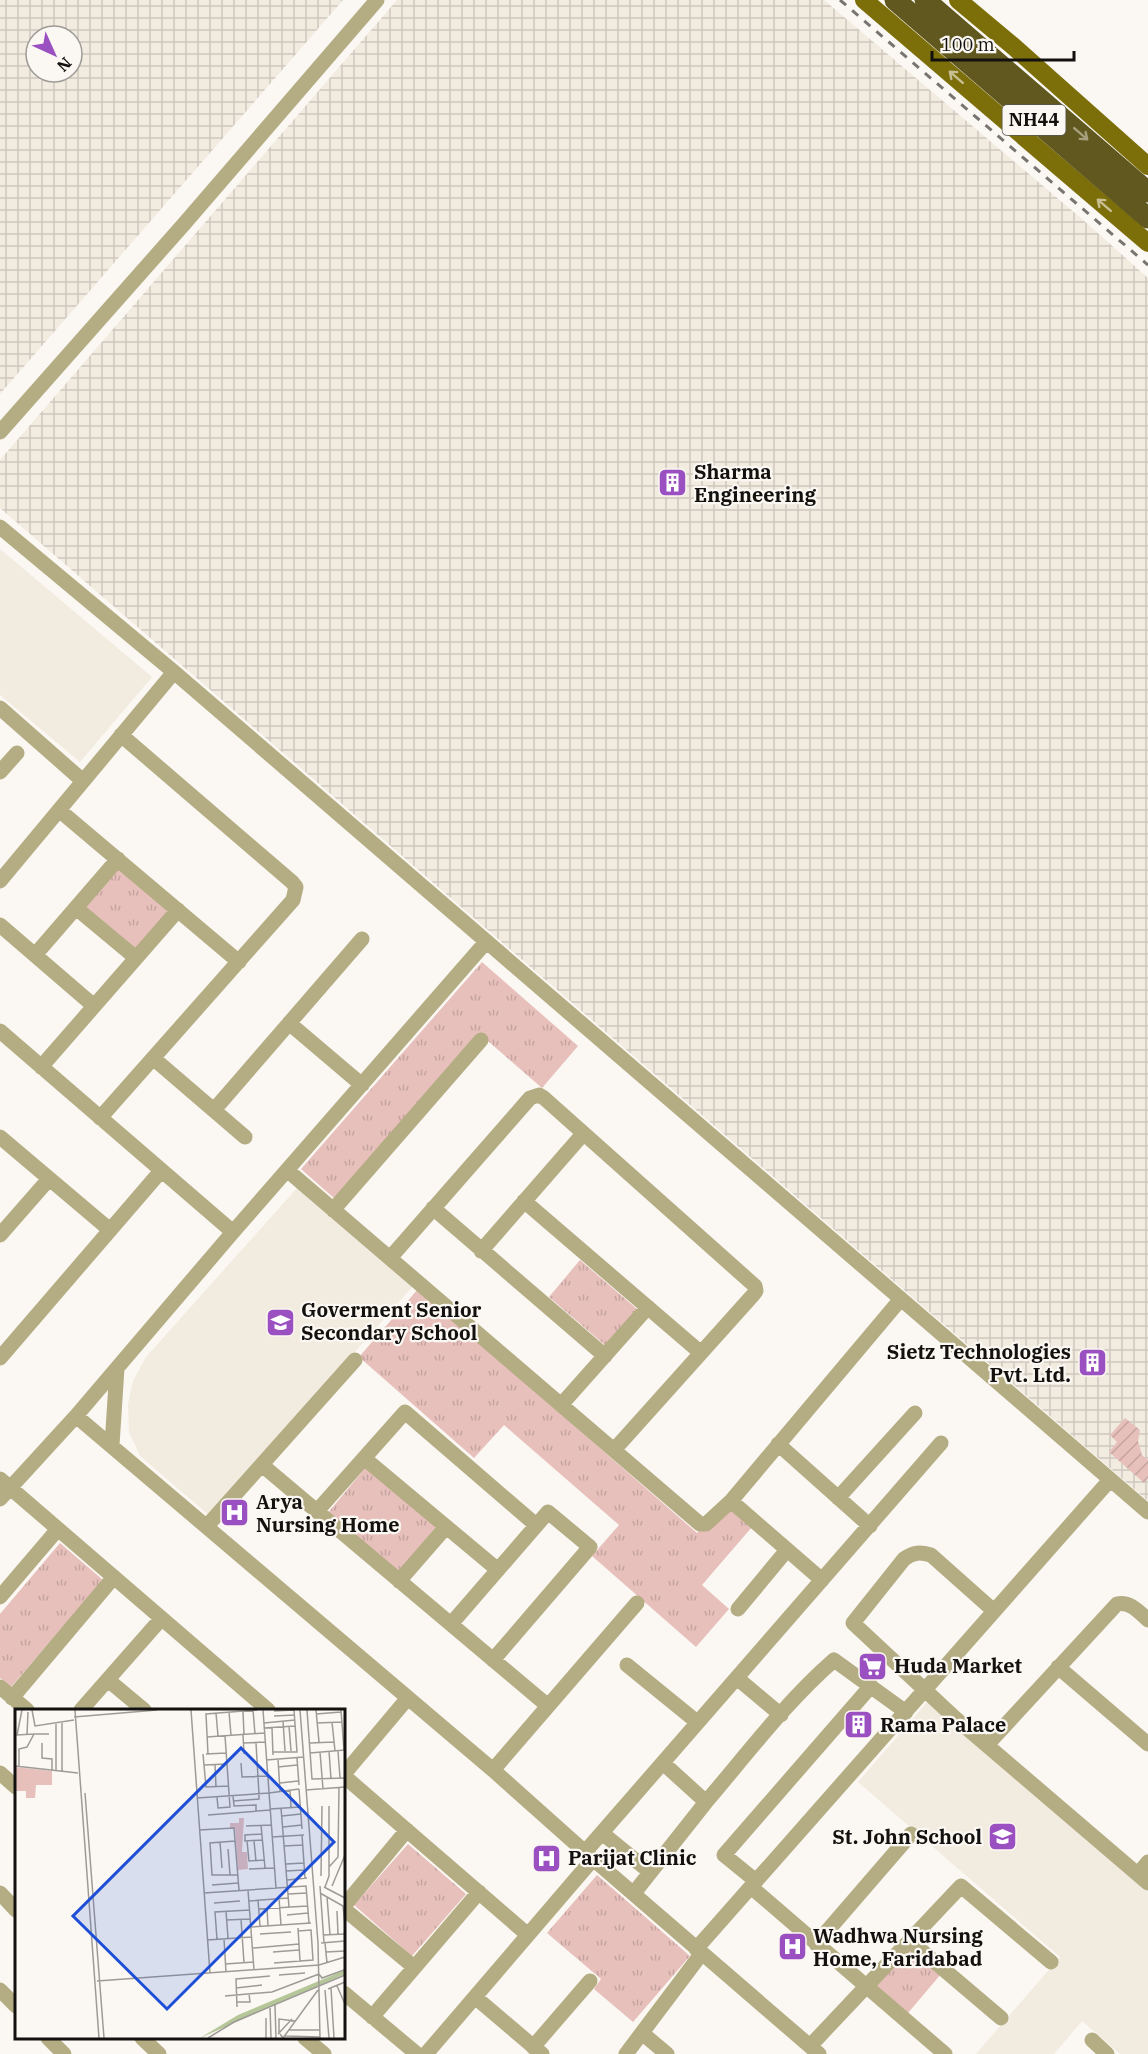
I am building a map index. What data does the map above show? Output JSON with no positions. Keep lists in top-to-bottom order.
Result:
{
  "streets": {
    "highway": ["NH44"]
  },
  "places": {
    "building": ["Sharma Engineering", "Sietz Technologies Pvt. Ltd.", "Rama Palace"],
    "school or university": ["Goverment Senior Secondary School", "St. John School"],
    "hospital": ["Arya Nursing Home", "Parijat Clinic", "Wadhwa Nursing Home, Faridabad"],
    "supermarket": ["Huda Market"]
  },
  "scale_bar": "100 m",
  "north": "bottom right"
}
